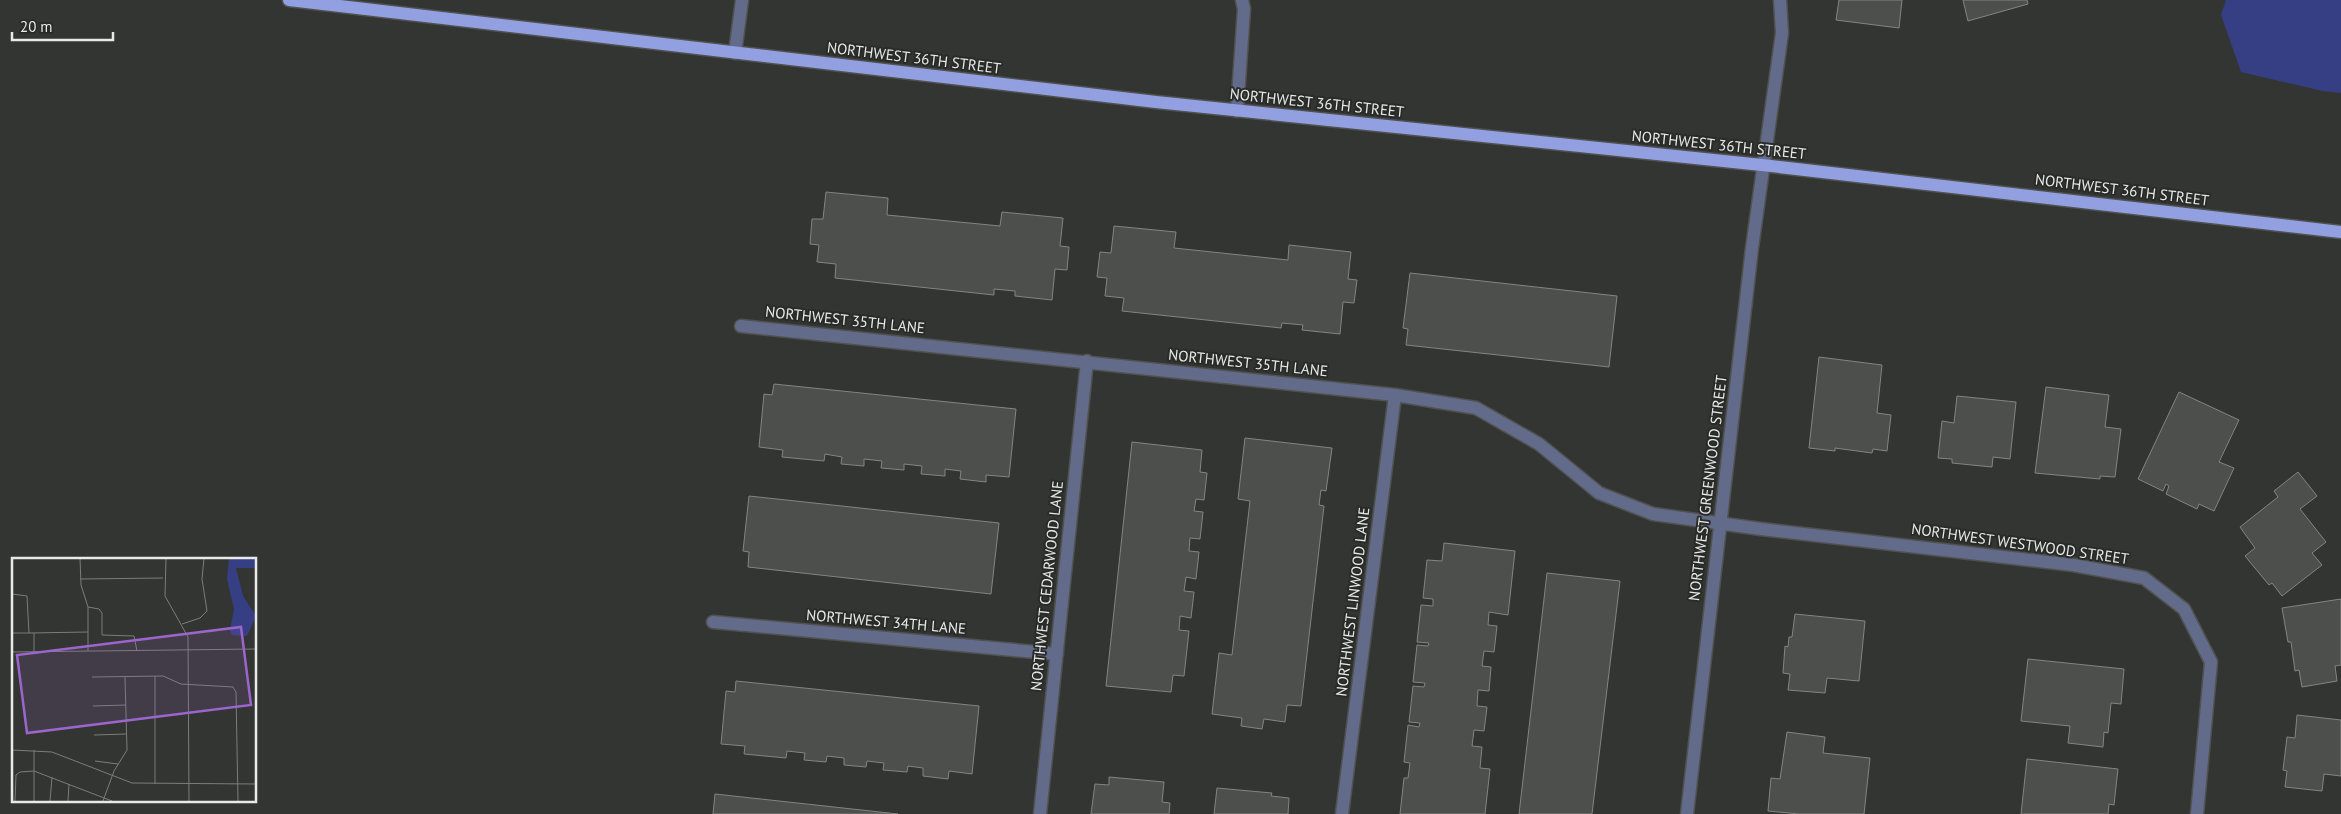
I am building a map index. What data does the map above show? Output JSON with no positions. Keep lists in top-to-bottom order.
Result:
{
  "streets": {
    "main road": ["NORTHWEST 36TH STREET"],
    "street": [
      "NORTHWEST 35TH LANE",
      "NORTHWEST GREENWOOD STREET",
      "NORTHWEST WESTWOOD STREET",
      "NORTHWEST CEDARWOOD LANE",
      "NORTHWEST LINWOOD LANE",
      "NORTHWEST 34TH LANE"
    ]
  },
  "crossings": [
    ["NORTHWEST 36TH STREET", "NORTHWEST GREENWOOD STREET"],
    ["NORTHWEST 35TH LANE", "NORTHWEST GREENWOOD STREET"],
    ["NORTHWEST 35TH LANE", "NORTHWEST WESTWOOD STREET"],
    ["NORTHWEST 35TH LANE", "NORTHWEST CEDARWOOD LANE"],
    ["NORTHWEST 35TH LANE", "NORTHWEST LINWOOD LANE"],
    ["NORTHWEST GREENWOOD STREET", "NORTHWEST WESTWOOD STREET"],
    ["NORTHWEST CEDARWOOD LANE", "NORTHWEST 34TH LANE"]
  ],
  "scale_bar": "20 m"
}
